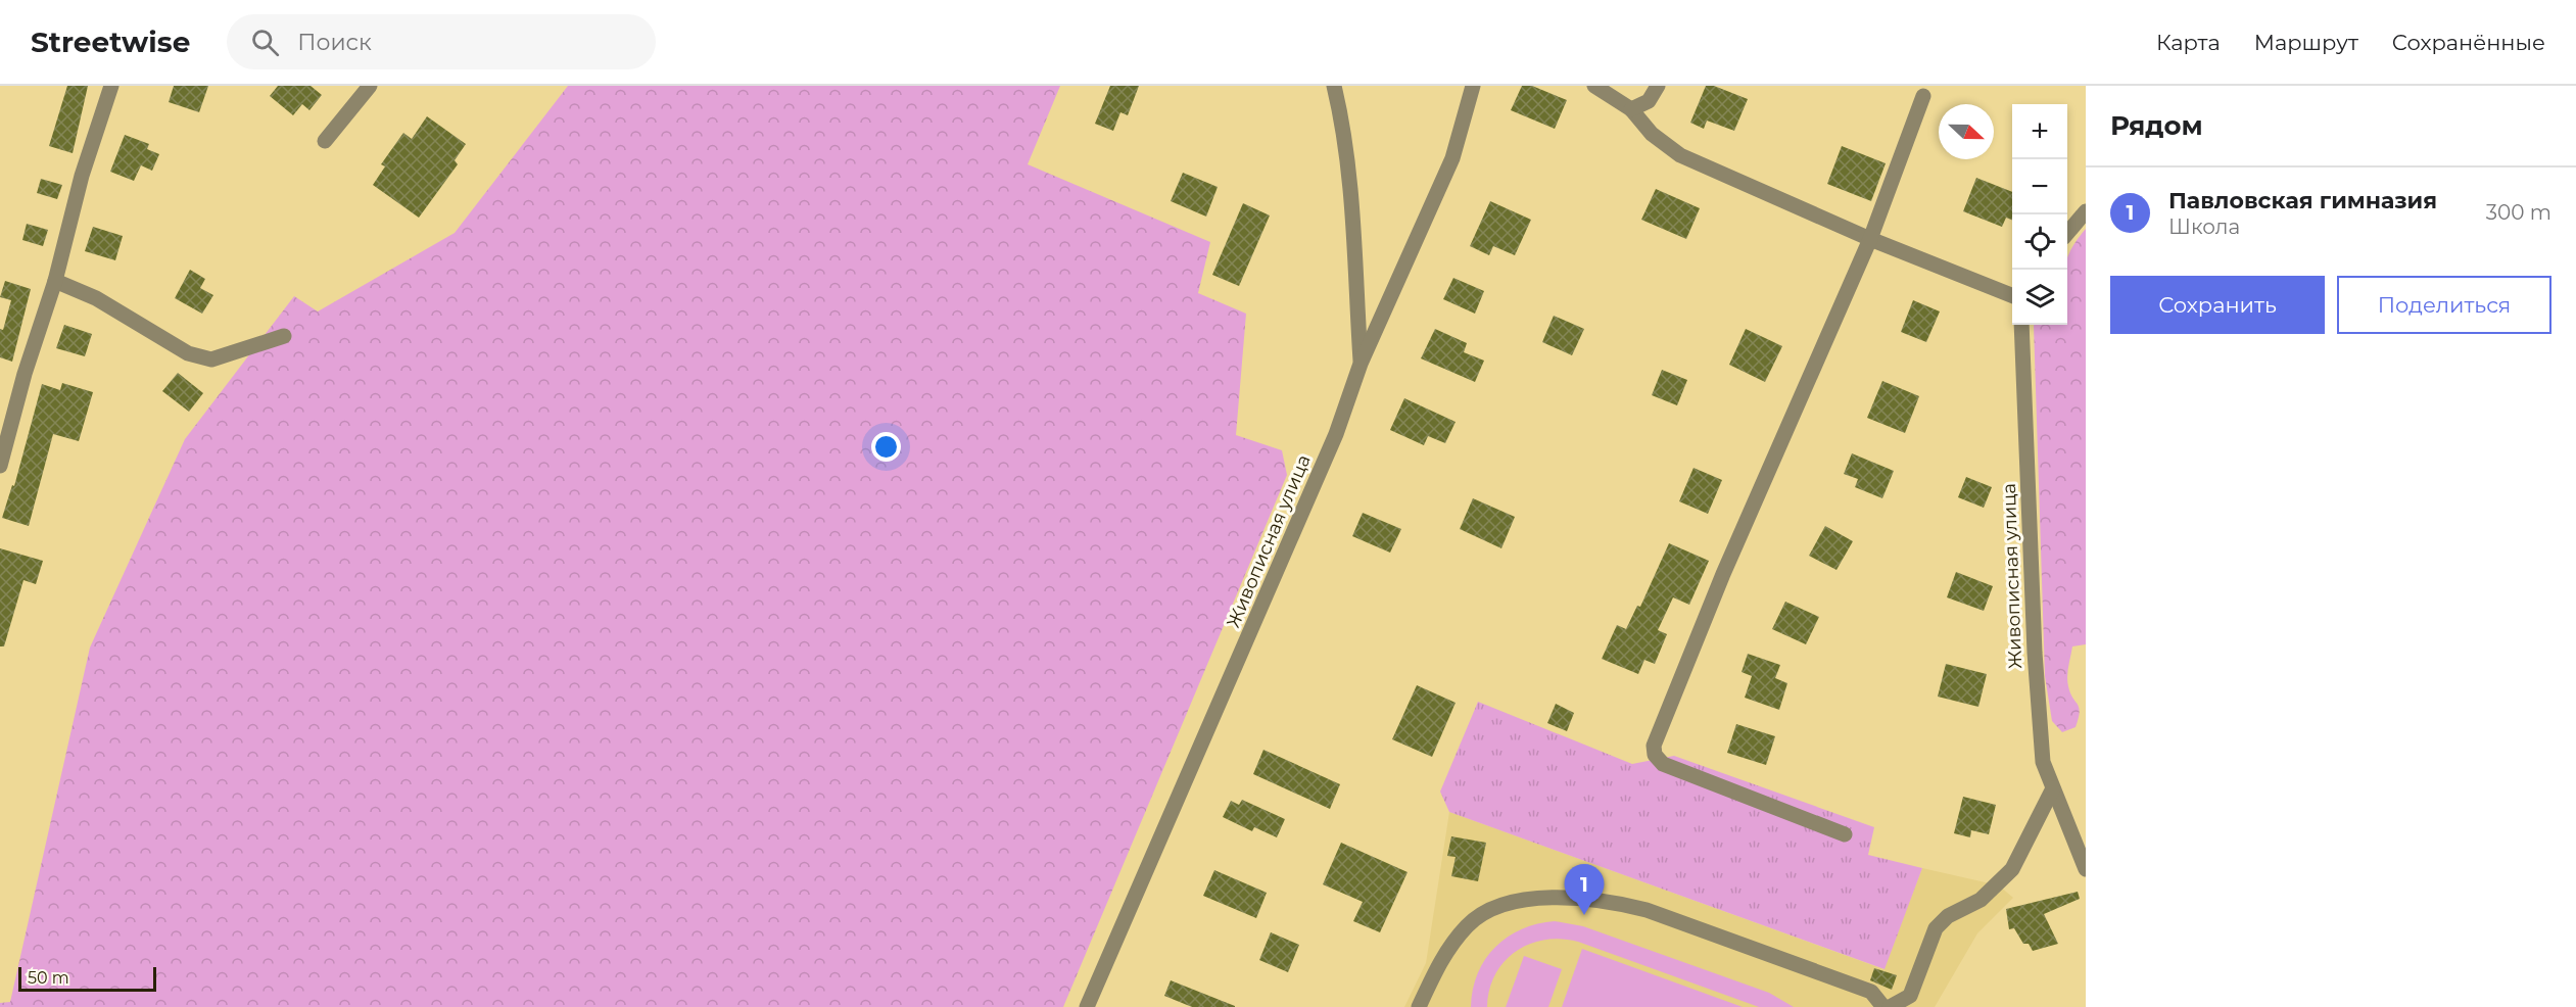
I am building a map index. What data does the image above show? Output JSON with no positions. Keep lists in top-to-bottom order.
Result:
{
  "streets": {
    "street": ["Живописная улица"]
  },
  "scale_bar": "50 m",
  "north": "right",
  "page": {
    "header": "Streetwise",
    "search": "Поиск",
    "nav": ["Карта", "Маршрут", "Сохранённые"],
    "heading": "Рядом",
    "map_buttons": ["+", "−"],
    "list": [
      {
        "mark": "1",
        "name": "Павловская гимназия",
        "note": "Школа",
        "value": "300 m"
      }
    ],
    "buttons": ["Сохранить", "Поделиться"],
    "pins": "1",
    "scale": "50 m"
  }
}
